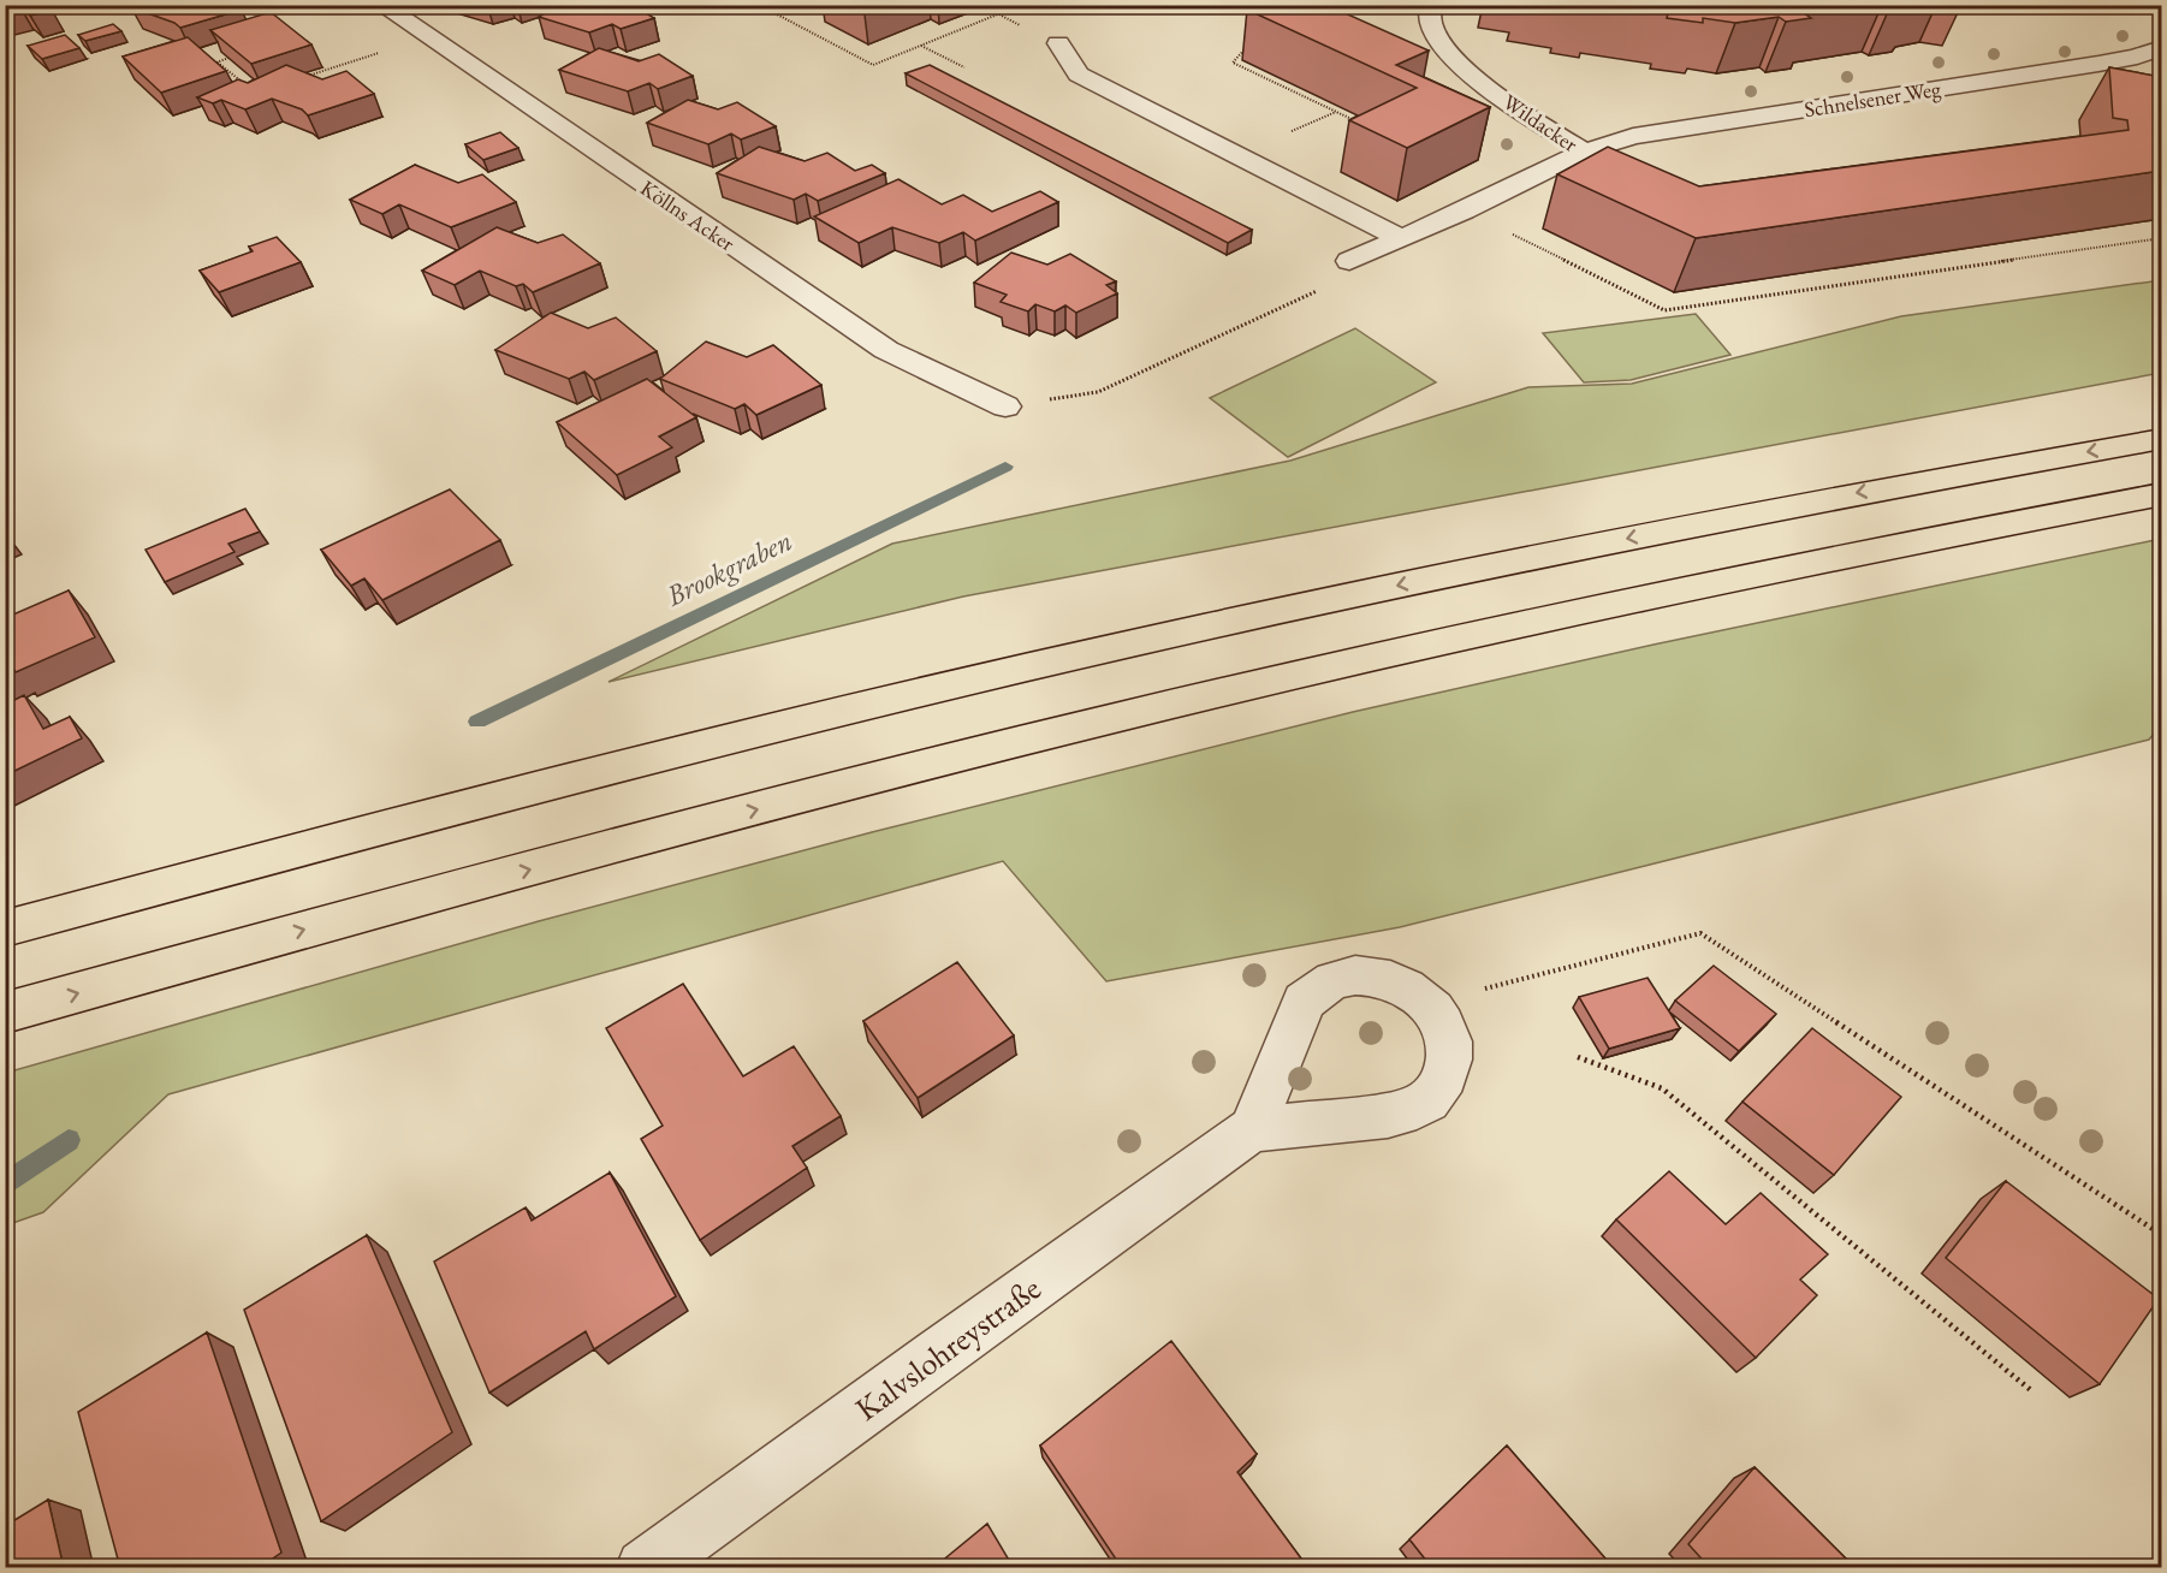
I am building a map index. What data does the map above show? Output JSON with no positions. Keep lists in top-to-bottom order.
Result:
{
  "streets": {
    "street": [
      "Schnelsener Weg",
      "Wildacker",
      "Köllns Acker",
      "Kalvslohreystraße"
    ]
  },
  "crossings": [
    ["Schnelsener Weg", "Wildacker"]
  ],
  "water": ["Brookgraben"]
}
